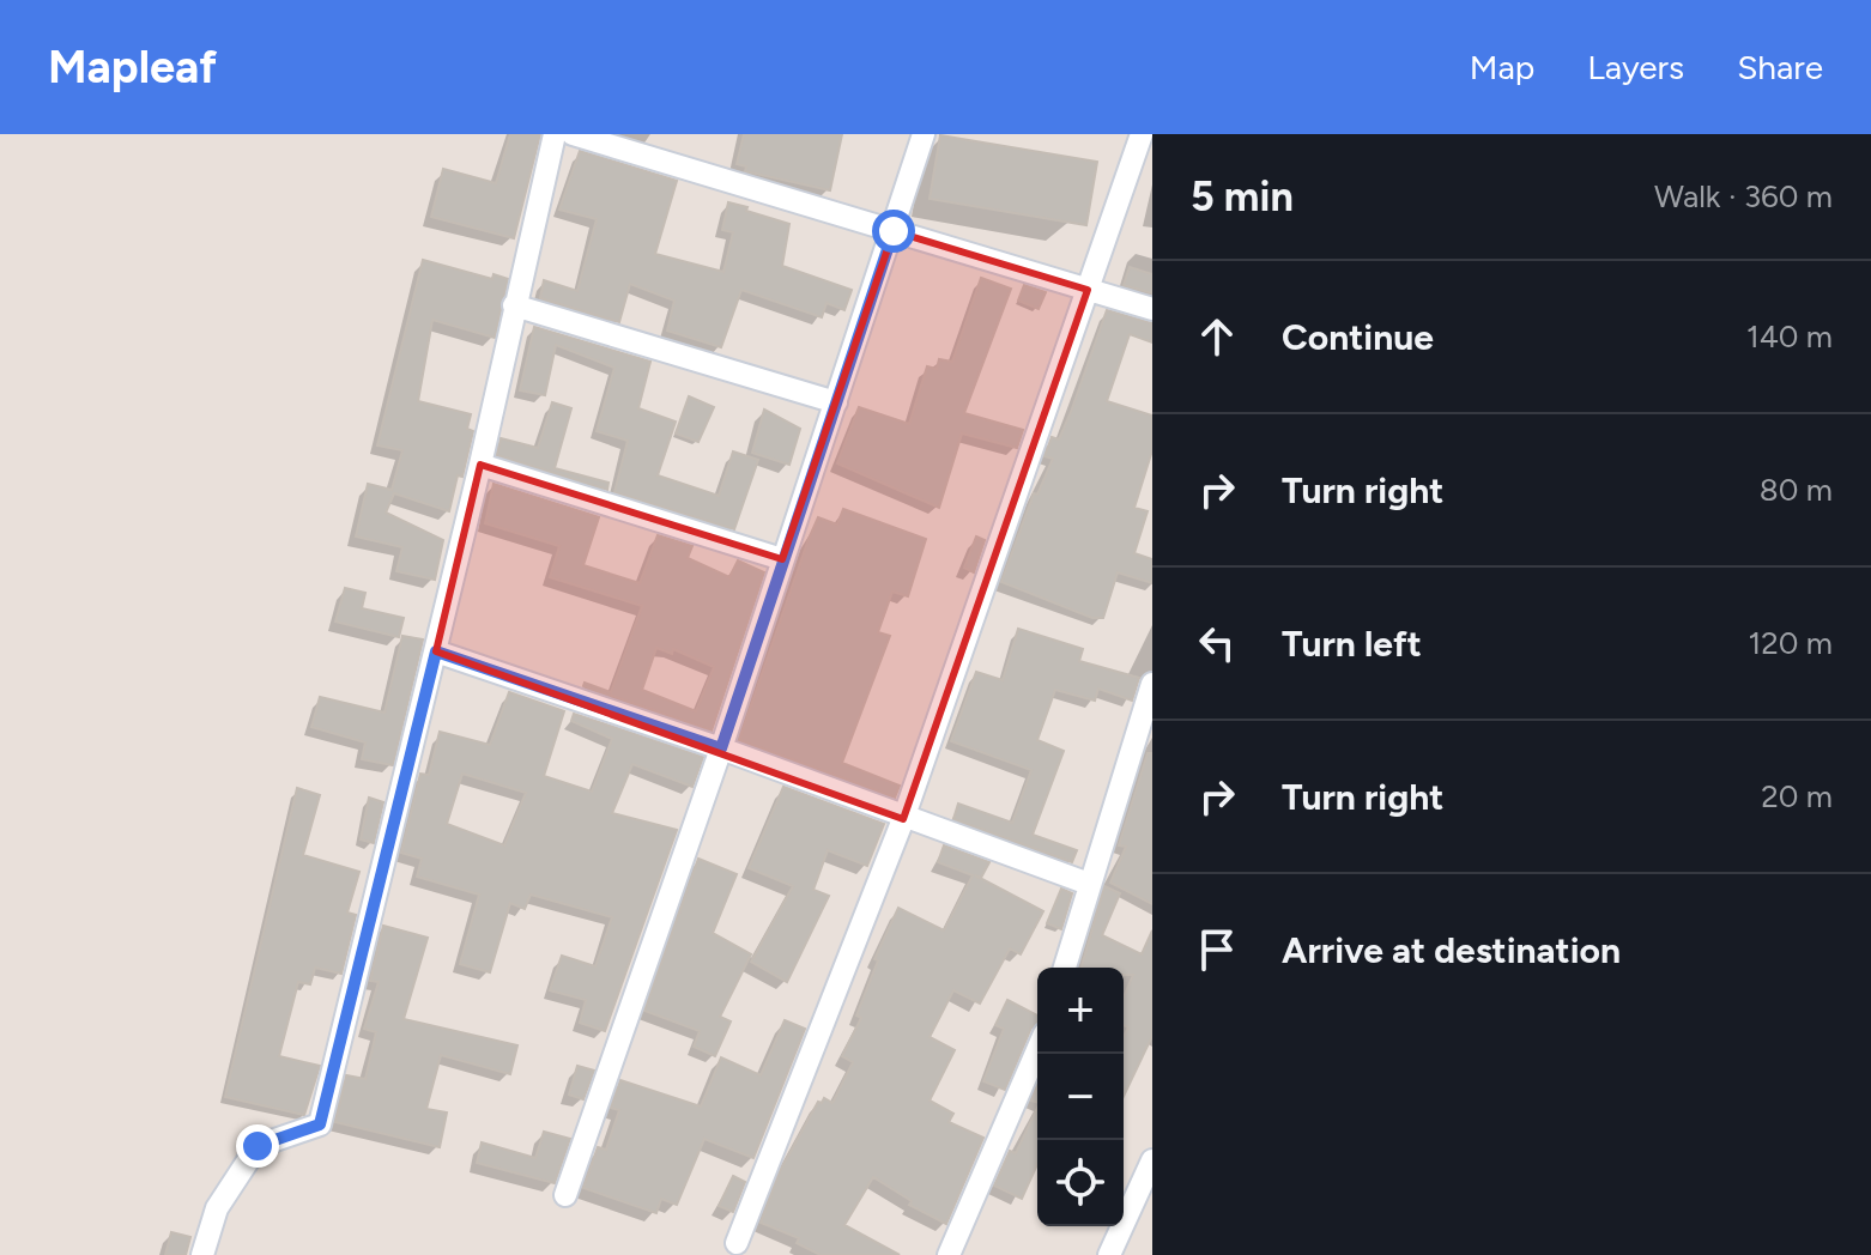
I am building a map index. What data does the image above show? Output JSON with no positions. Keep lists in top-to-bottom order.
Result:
{
  "page": {
    "header": "Mapleaf",
    "nav": ["Map", "Layers", "Share"],
    "heading": ["5 min", "Walk · 360 m"],
    "list": [
      ["Continue", "140 m"],
      ["Turn right", "80 m"],
      ["Turn left", "120 m"],
      ["Turn right", "20 m"],
      "Arrive at destination"
    ],
    "map_buttons": ["+", "−"]
  }
}
